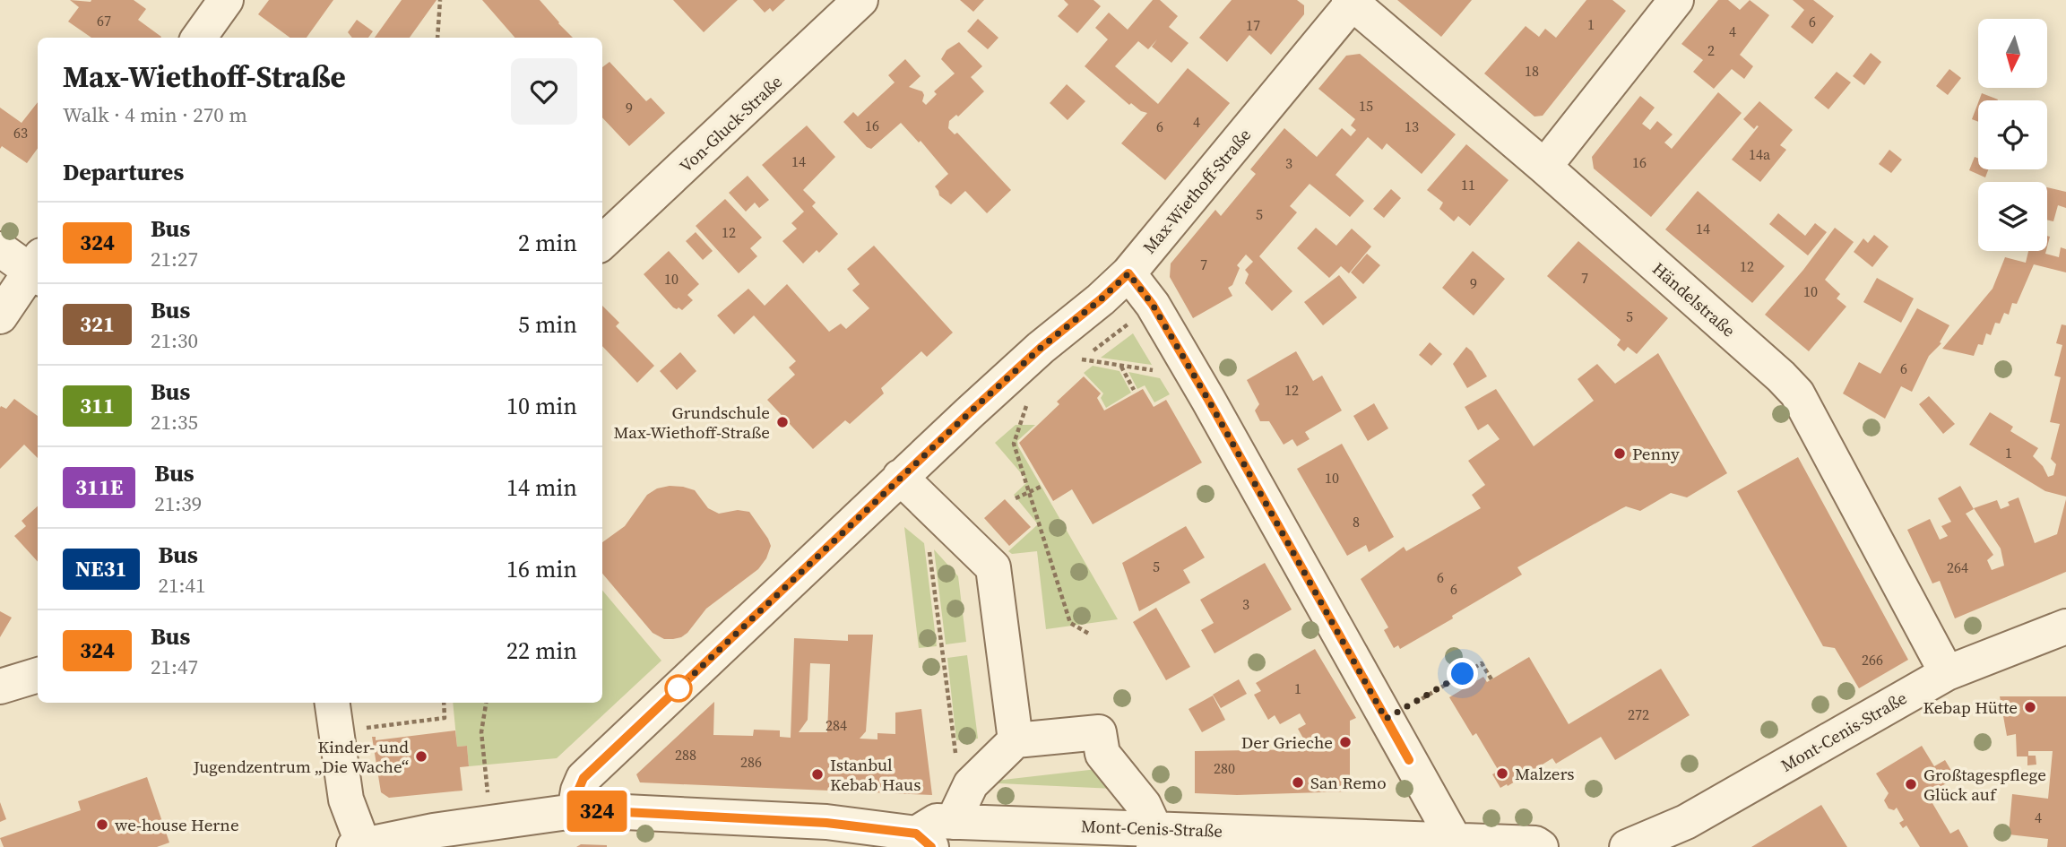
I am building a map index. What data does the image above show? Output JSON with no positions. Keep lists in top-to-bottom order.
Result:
{
  "streets": {
    "street": [
      "Von-Gluck-Straße",
      "Max-Wiethoff-Straße",
      "Händelstraße",
      "Mont-Cenis-Straße"
    ]
  },
  "crossings": [
    ["Max-Wiethoff-Straße", "Händelstraße"],
    ["Max-Wiethoff-Straße", "Mont-Cenis-Straße"],
    ["Händelstraße", "Mont-Cenis-Straße"]
  ],
  "places": [
    "Grundschule Max-Wiethoff-Straße",
    "Penny",
    "Kebap Hütte",
    "Der Grieche",
    "Kinder- und Jugendzentrum „Die Wache“",
    "Malzers",
    "Istanbul Kebab Haus",
    "San Remo",
    "Großtagespflege Glück auf",
    "we-house Herne"
  ],
  "lines": ["bus line 324"],
  "house_numbers": [
    "67",
    "6",
    "1",
    "17",
    "4",
    "2",
    "18",
    "15",
    "9",
    "4",
    "16",
    "6",
    "13",
    "63",
    "14a",
    "14",
    "16",
    "3",
    "11",
    "5",
    "14",
    "12",
    "7",
    "12",
    "7",
    "10",
    "9",
    "10",
    "5",
    "6",
    "12",
    "1",
    "10",
    "8",
    "5",
    "264",
    "6",
    "6",
    "3",
    "266",
    "1",
    "272",
    "284",
    "288",
    "286",
    "280",
    "4"
  ],
  "north": "bottom",
  "page": {
    "on_map": "324",
    "heading": [
      ["Max-Wiethoff-Straße", "Walk · 4 min · 270 m"],
      "Departures"
    ],
    "list": [
      {
        "mark": "324",
        "name": "Bus",
        "note": "21:27",
        "value": "2 min"
      },
      {
        "mark": "321",
        "name": "Bus",
        "note": "21:30",
        "value": "5 min"
      },
      {
        "mark": "311",
        "name": "Bus",
        "note": "21:35",
        "value": "10 min"
      },
      {
        "mark": "311E",
        "name": "Bus",
        "note": "21:39",
        "value": "14 min"
      },
      {
        "mark": "NE31",
        "name": "Bus",
        "note": "21:41",
        "value": "16 min"
      },
      {
        "mark": "324",
        "name": "Bus",
        "note": "21:47",
        "value": "22 min"
      }
    ]
  }
}
